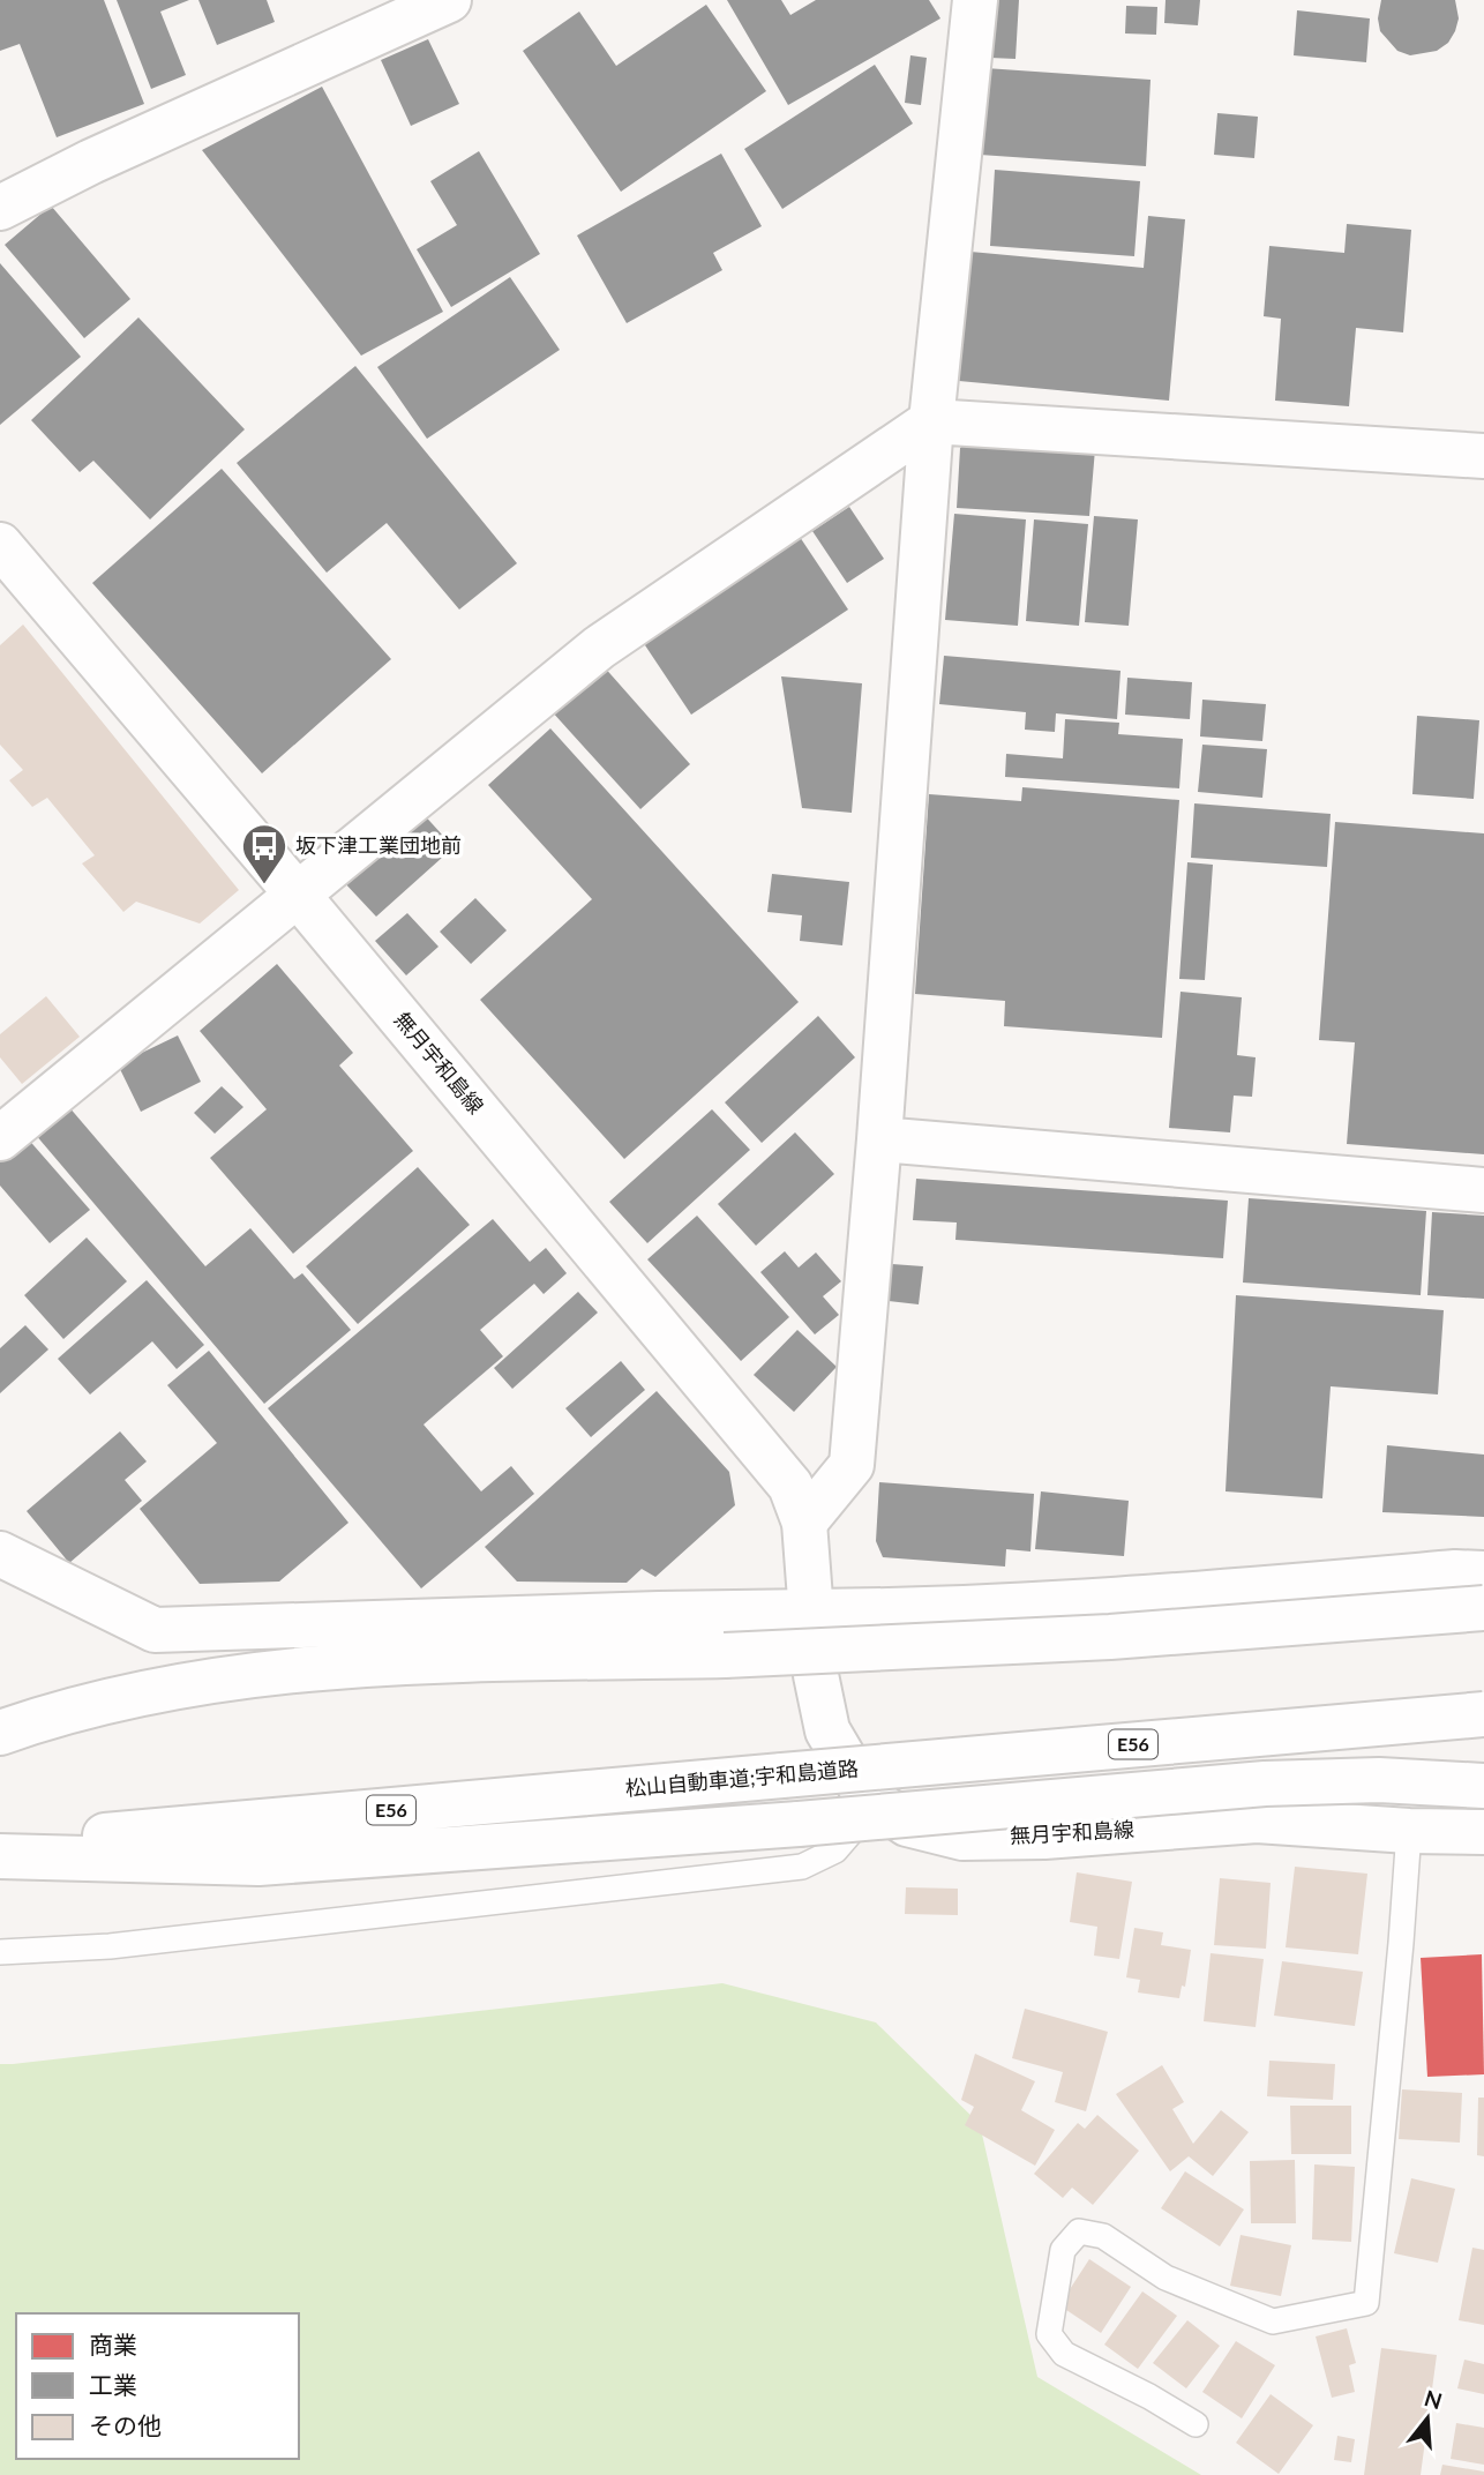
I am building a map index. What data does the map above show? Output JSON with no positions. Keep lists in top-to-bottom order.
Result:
{
  "streets": {
    "main road": ["無月宇和島線", "E56", "松山自動車道;宇和島道路"]
  },
  "places": {
    "bus stop": ["坂下津工業団地前"]
  },
  "legend": ["商業", "工業", "その他"],
  "north": "top"
}
